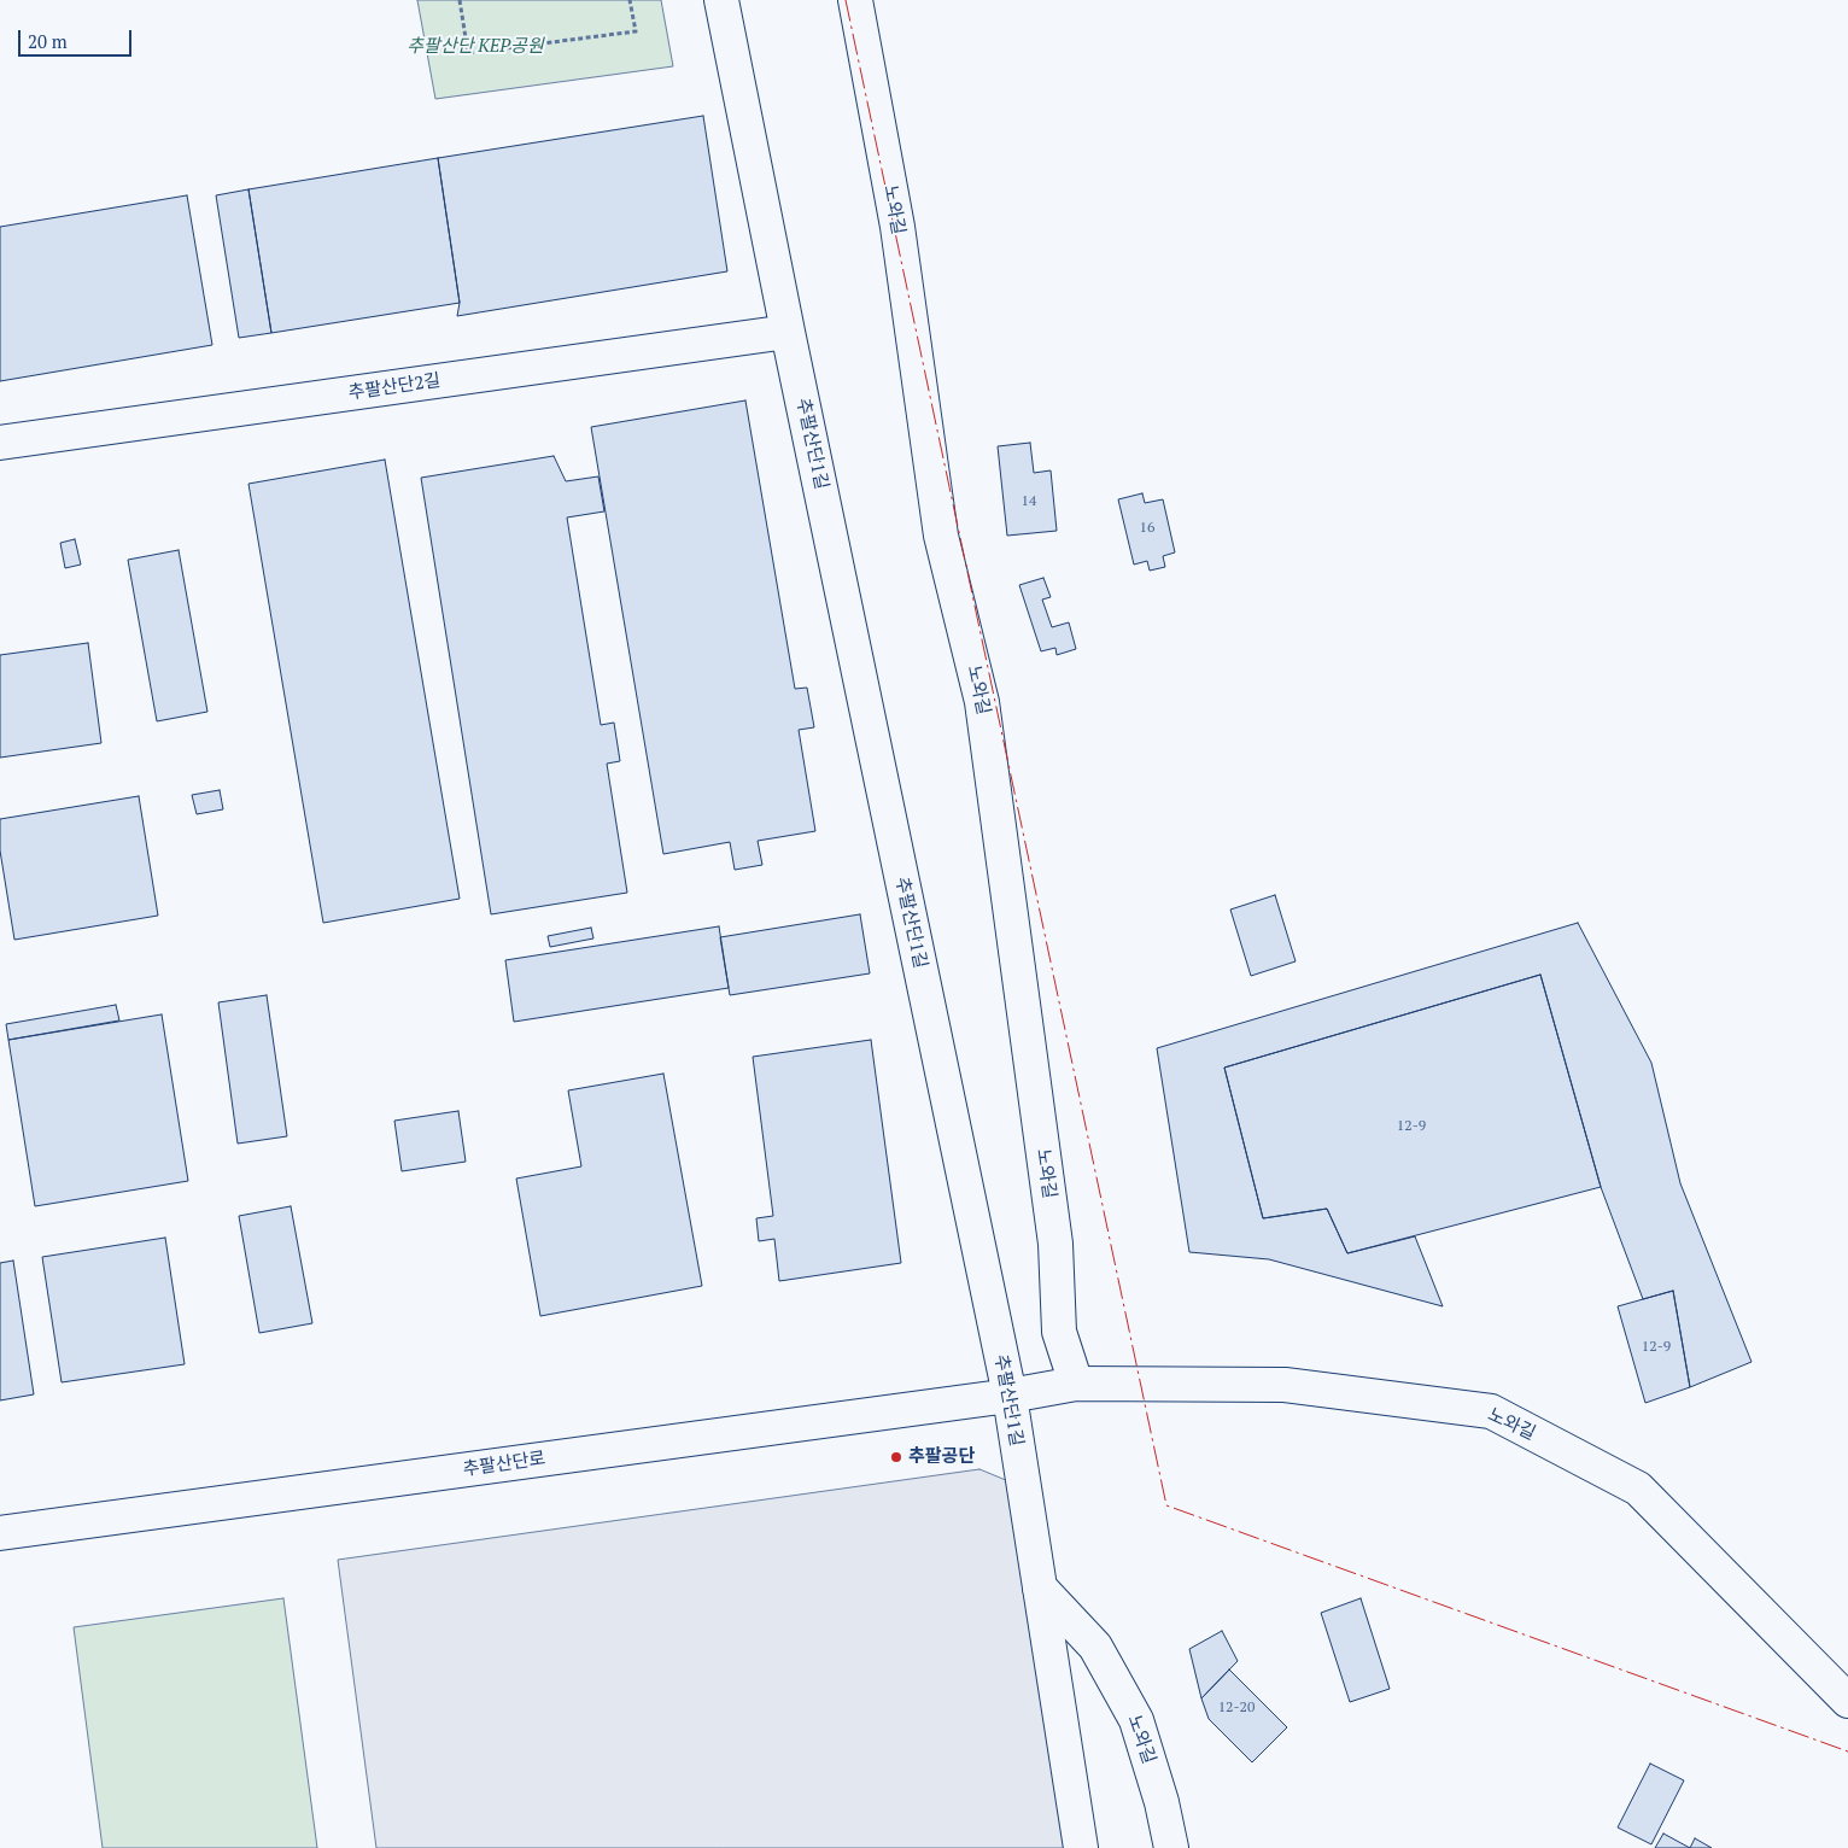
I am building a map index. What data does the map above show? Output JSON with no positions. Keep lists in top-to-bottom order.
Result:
{
  "streets": {
    "street": [
      "노와길",
      "추팔산단2길",
      "추팔산단1길",
      "추팔산단로"
    ]
  },
  "crossings": [
    ["노와길", "추팔산단1길"],
    ["노와길", "추팔산단로"],
    ["추팔산단2길", "추팔산단1길"],
    ["추팔산단1길", "추팔산단로"]
  ],
  "parks": ["추팔산단 KEP공원"],
  "places": ["추팔공단"],
  "house_numbers": [
    "14",
    "16",
    "12-9",
    "12-9",
    "12-20"
  ],
  "scale_bar": "20 m"
}
